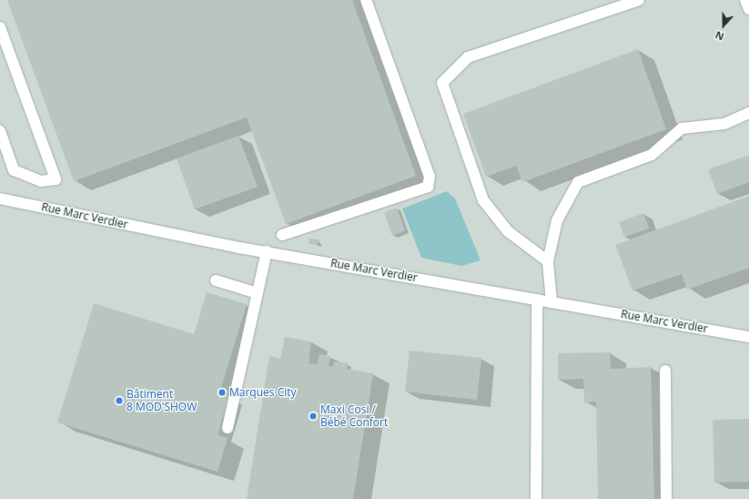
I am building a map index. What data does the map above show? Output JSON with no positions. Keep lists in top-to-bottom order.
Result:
{
  "streets": {
    "street": ["Rue Marc Verdier"]
  },
  "places": ["Marques City", "Bâtiment 8 MOD'SHOW", "Maxi Cosi / Bébé Confort"],
  "north": "bottom"
}
